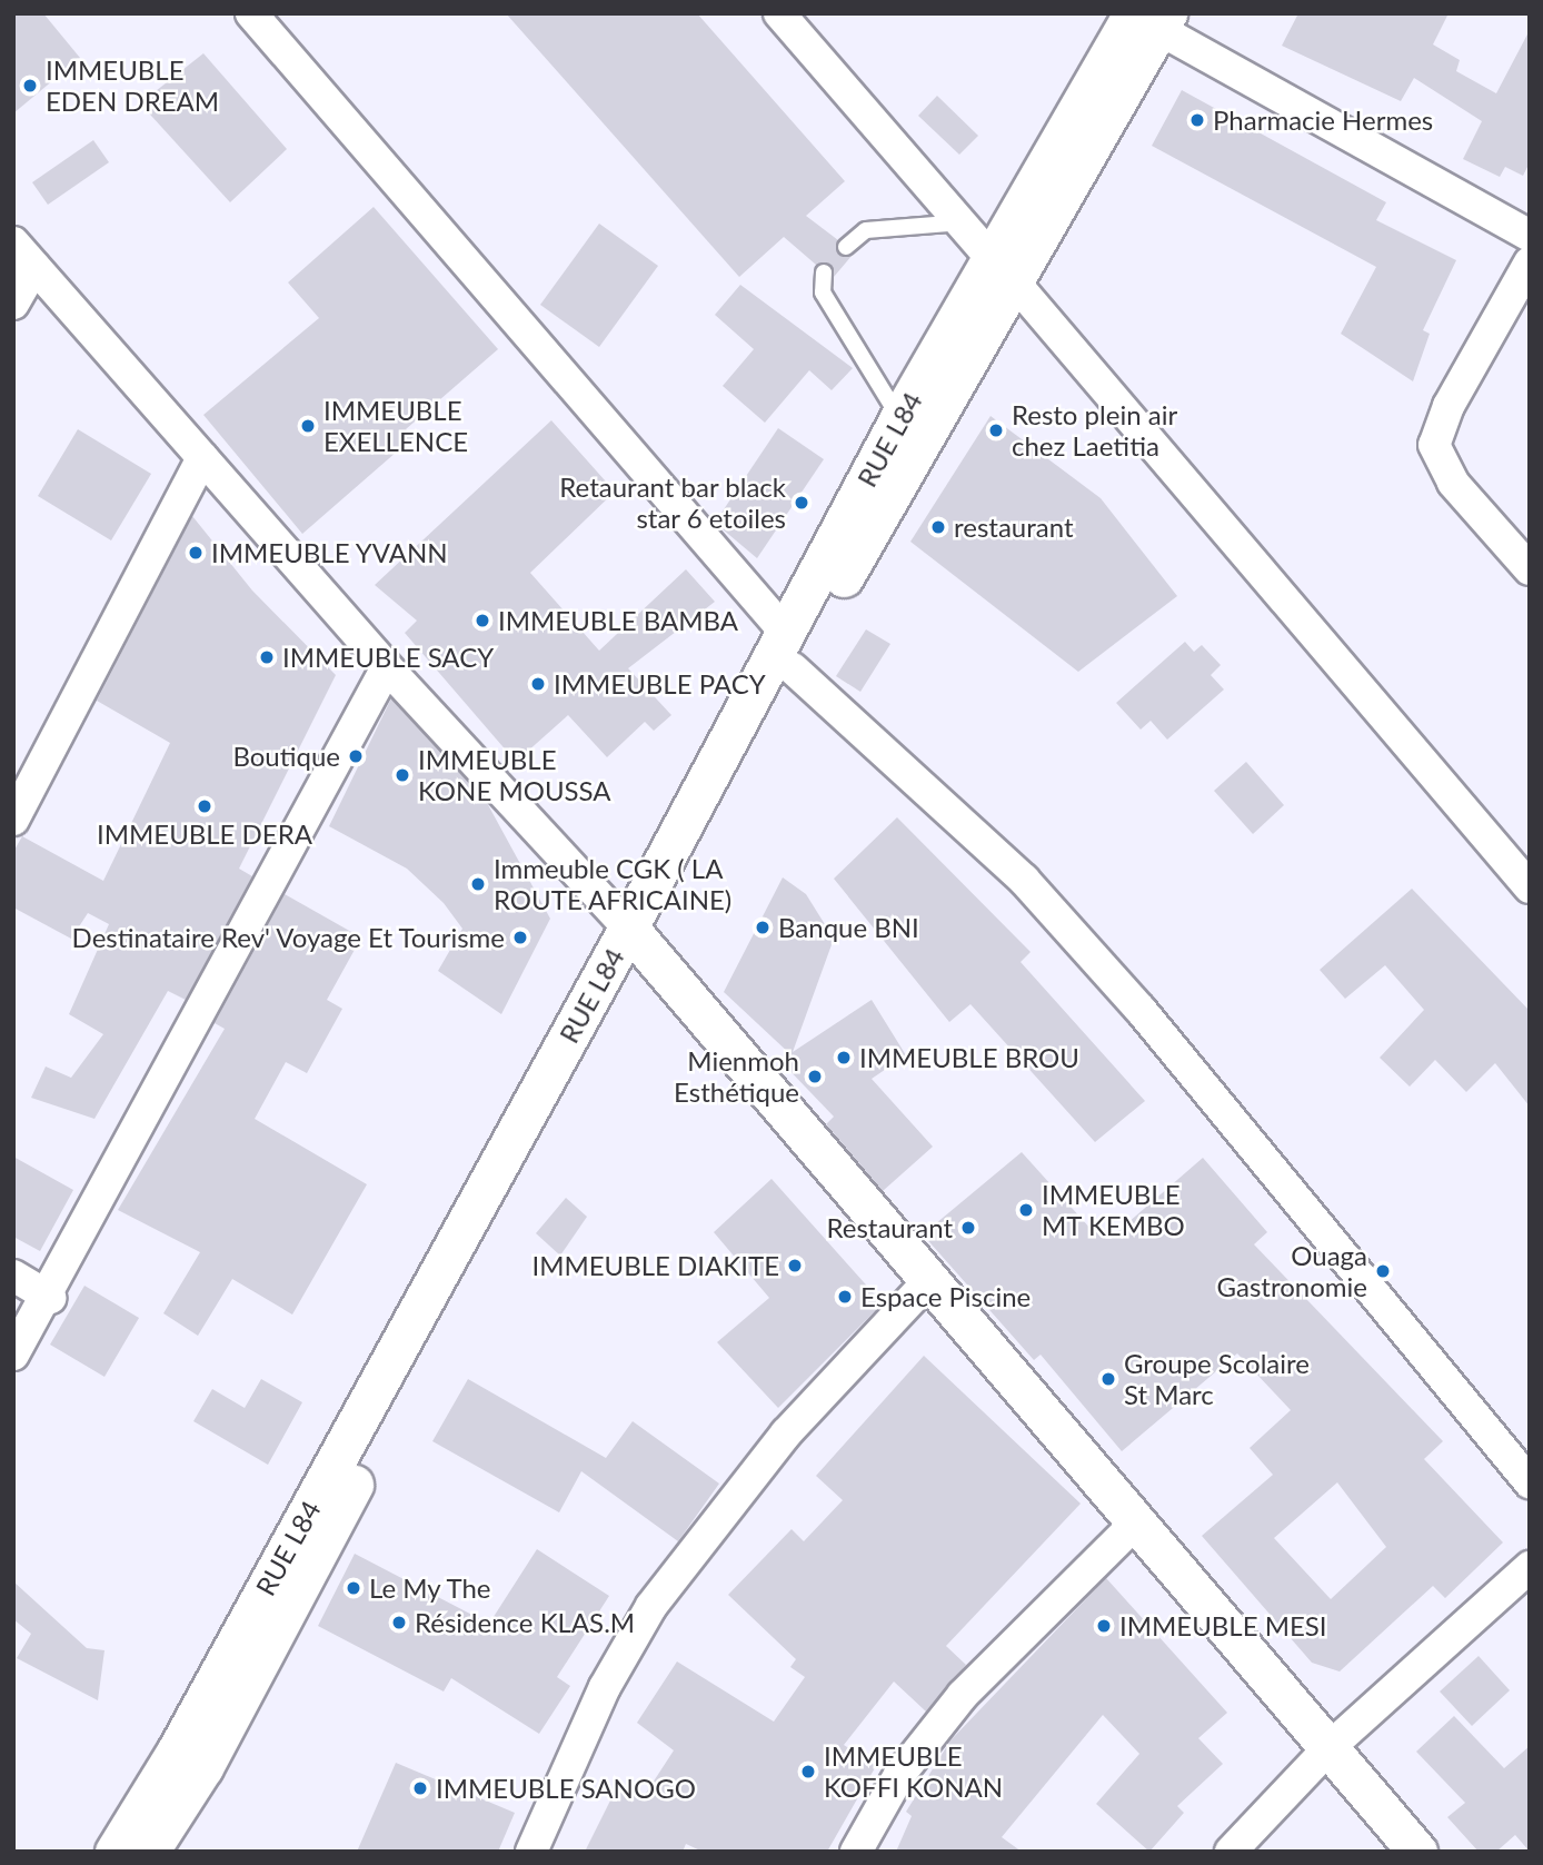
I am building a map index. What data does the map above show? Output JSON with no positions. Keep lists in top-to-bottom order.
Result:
{
  "streets": {
    "street": ["RUE L84"]
  },
  "places": [
    "IMMEUBLE EDEN DREAM",
    "Pharmacie Hermes",
    "IMMEUBLE EXELLENCE",
    "Resto plein air chez Laetitia",
    "Retaurant bar black star 6 etoiles",
    "restaurant",
    "IMMEUBLE YVANN",
    "IMMEUBLE BAMBA",
    "IMMEUBLE SACY",
    "IMMEUBLE PACY",
    "Boutique",
    "IMMEUBLE KONE MOUSSA",
    "IMMEUBLE DERA",
    "Immeuble CGK ( LA ROUTE AFRICAINE)",
    "Banque BNI",
    "Destinataire Rev' Voyage Et Tourisme",
    "IMMEUBLE BROU",
    "Mienmoh Esthétique",
    "IMMEUBLE MT KEMBO",
    "Restaurant",
    "IMMEUBLE DIAKITE",
    "Ouaga Gastronomie",
    "Espace Piscine",
    "Groupe Scolaire St Marc",
    "Le My The",
    "Résidence KLAS.M",
    "IMMEUBLE MESI",
    "IMMEUBLE KOFFI KONAN",
    "IMMEUBLE SANOGO"
  ]
}
